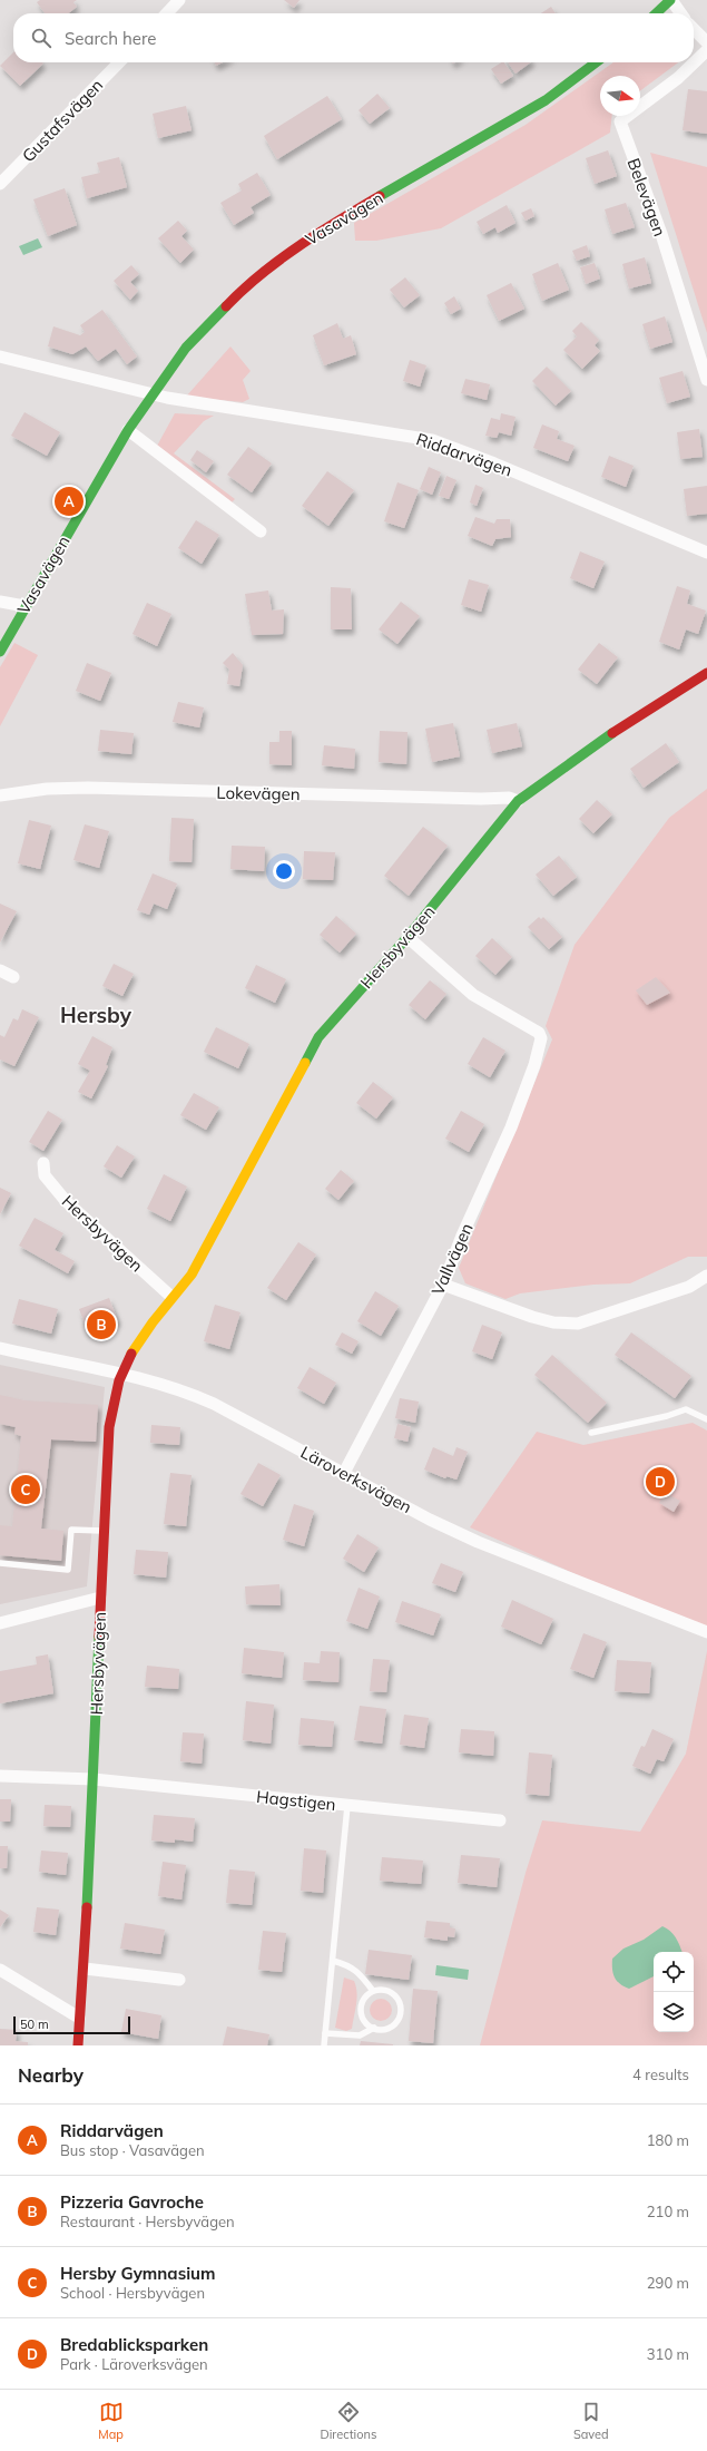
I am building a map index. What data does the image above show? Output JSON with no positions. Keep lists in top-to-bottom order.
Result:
{
  "streets": {
    "street": [
      "Gustafsvägen",
      "Belevägen",
      "Vasavägen",
      "Riddarvägen",
      "Lokevägen",
      "Hersbyvägen",
      "Vallvägen",
      "Läroverksvägen",
      "Hagstigen"
    ]
  },
  "crossings": [
    ["Vasavägen", "Riddarvägen"],
    ["Lokevägen", "Hersbyvägen"],
    ["Hersbyvägen", "Vallvägen"],
    ["Hersbyvägen", "Läroverksvägen"],
    ["Hersbyvägen", "Hagstigen"],
    ["Vallvägen", "Läroverksvägen"]
  ],
  "districts": ["Hersby"],
  "scale_bar": "50 m",
  "north": "right",
  "page": {
    "search": "Search here",
    "pins": [
      "A",
      "B",
      "D",
      "C"
    ],
    "scale": "50 m",
    "heading": ["Nearby", "4 results"],
    "list": [
      {
        "mark": "A",
        "name": "Riddarvägen",
        "note": "Bus stop · Vasavägen",
        "value": "180 m"
      },
      {
        "mark": "B",
        "name": "Pizzeria Gavroche",
        "note": "Restaurant · Hersbyvägen",
        "value": "210 m"
      },
      {
        "mark": "C",
        "name": "Hersby Gymnasium",
        "note": "School · Hersbyvägen",
        "value": "290 m"
      },
      {
        "mark": "D",
        "name": "Bredablicksparken",
        "note": "Park · Läroverksvägen",
        "value": "310 m"
      }
    ],
    "nav": ["Map", "Directions", "Saved"]
  }
}
